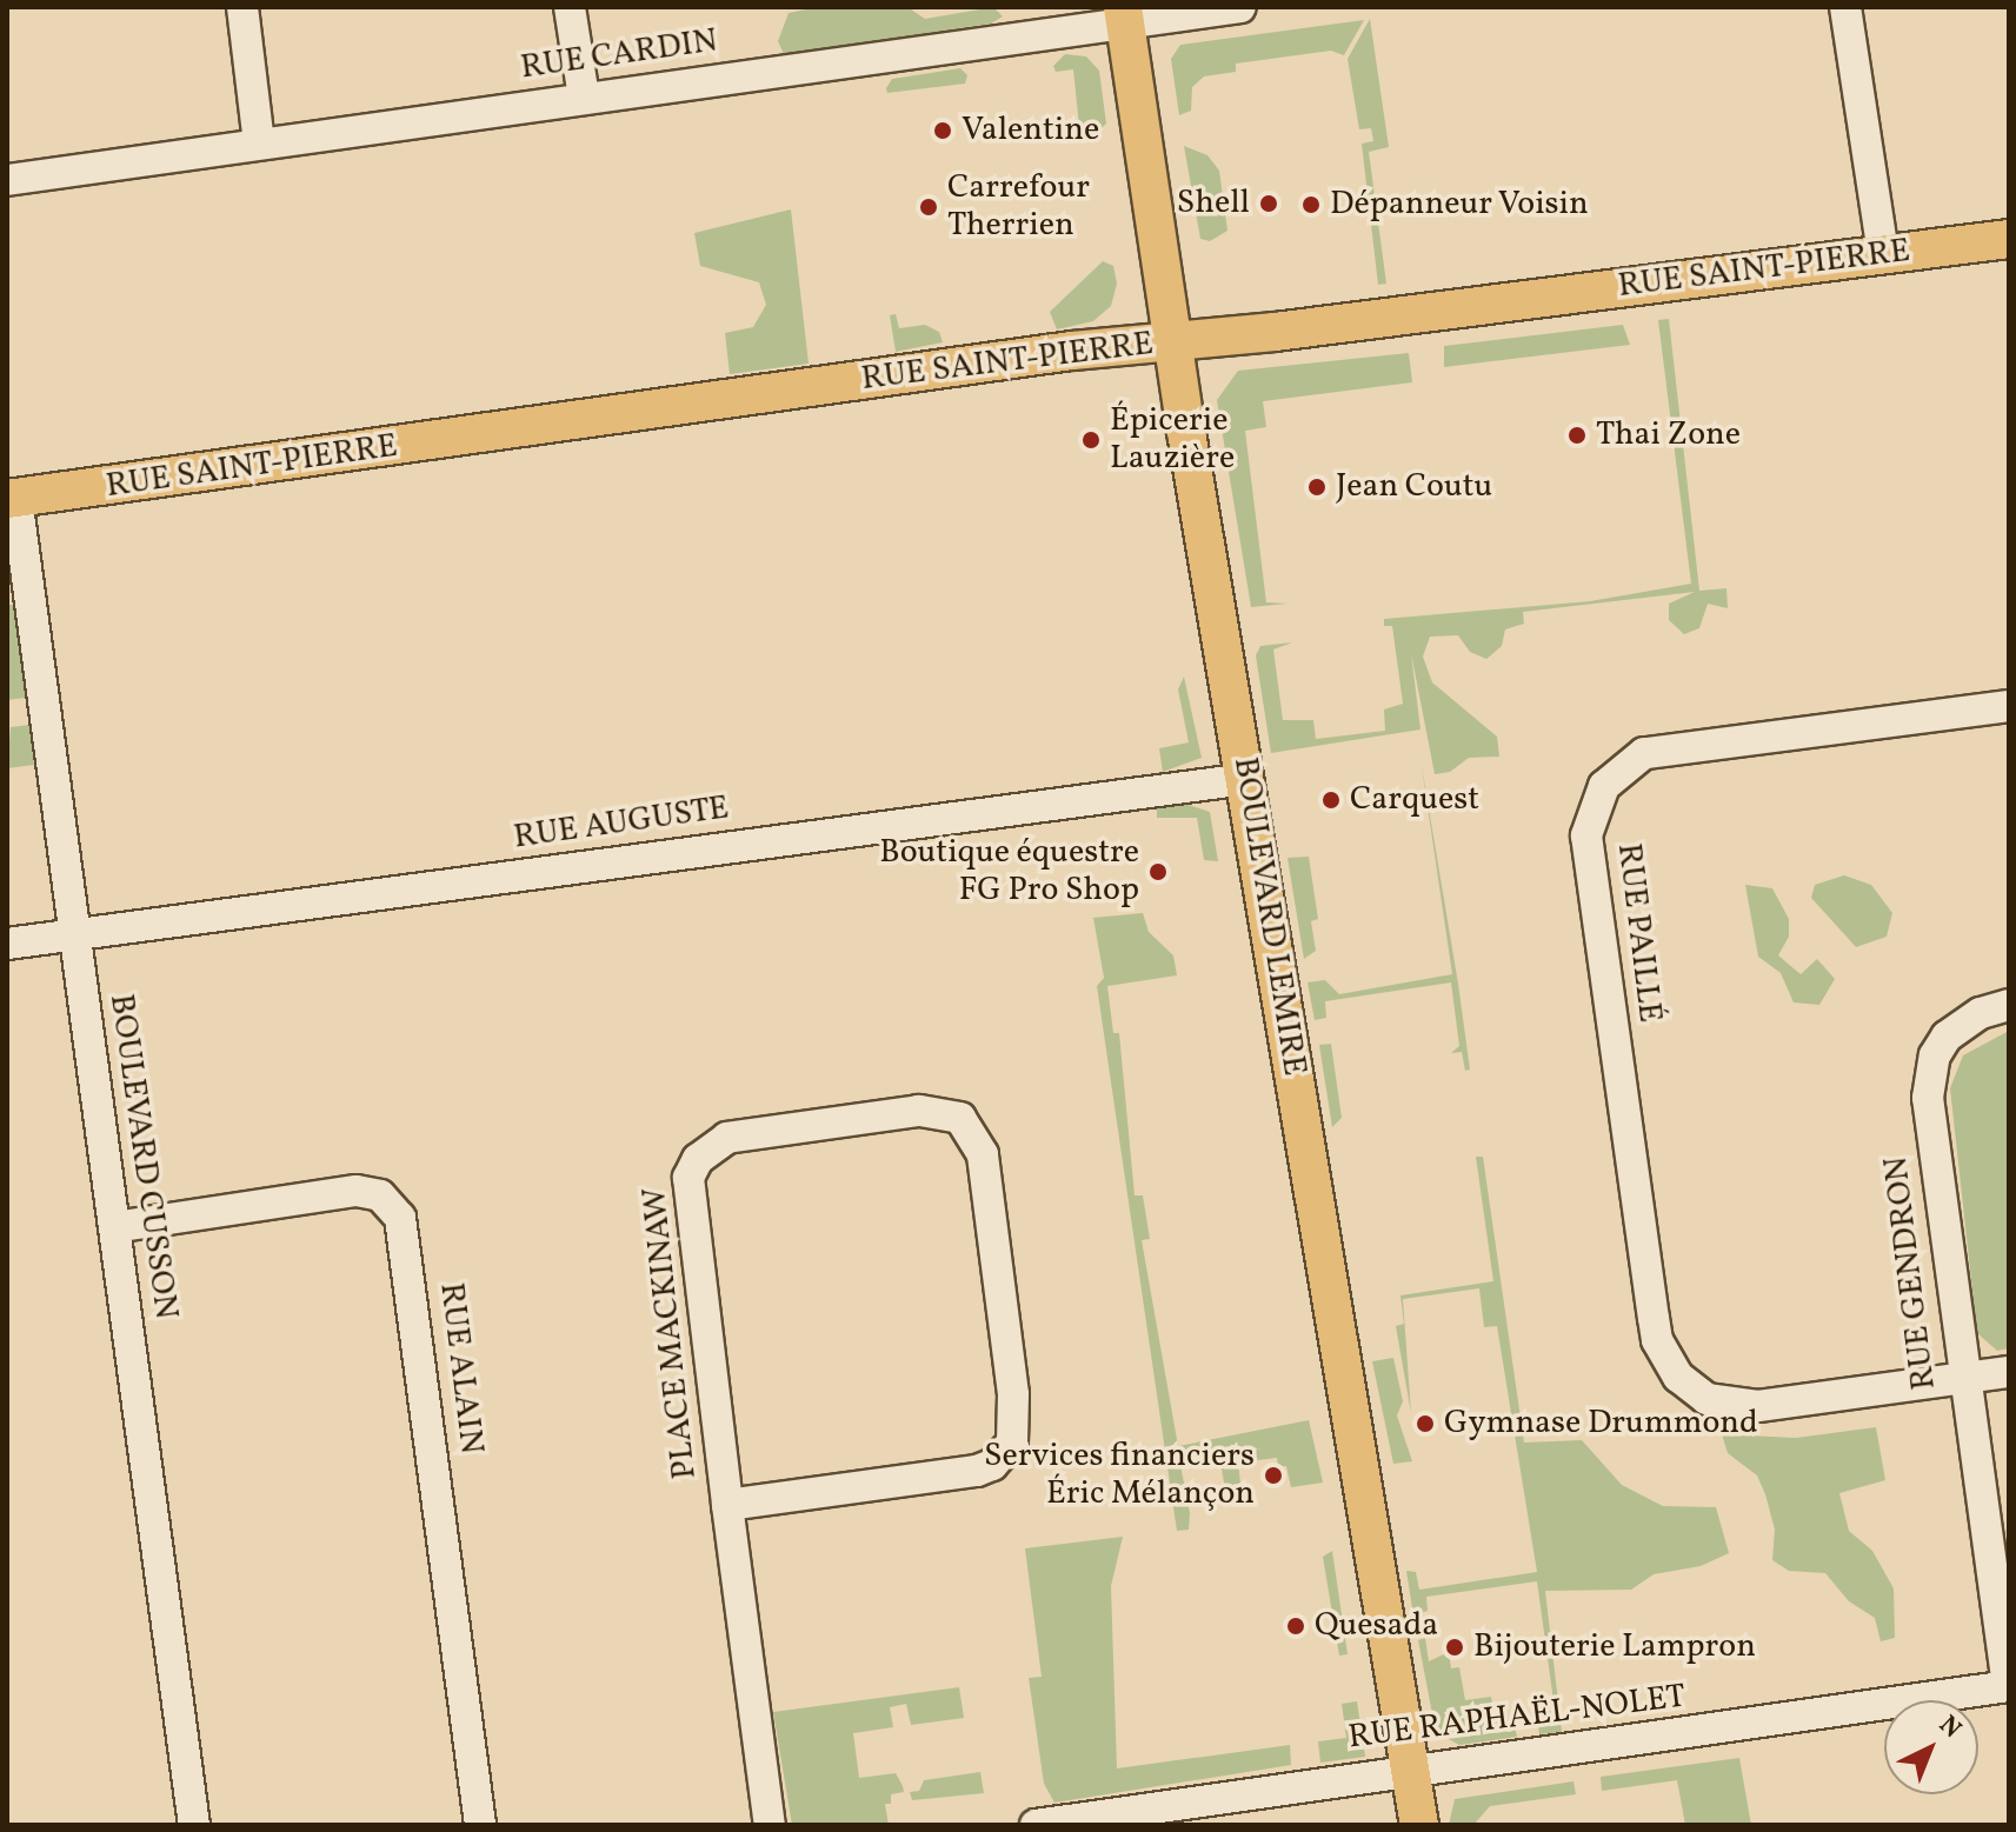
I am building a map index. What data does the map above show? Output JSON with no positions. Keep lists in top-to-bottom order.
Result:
{
  "streets": {
    "main road": ["RUE SAINT-PIERRE", "BOULEVARD LEMIRE"],
    "street": [
      "RUE CARDIN",
      "RUE AUGUSTE",
      "RUE PAILLÉ",
      "BOULEVARD CUSSON",
      "RUE GENDRON",
      "PLACE MACKINAW",
      "RUE ALAIN",
      "RUE RAPHAËL-NOLET"
    ]
  },
  "crossings": [
    ["RUE CARDIN", "BOULEVARD LEMIRE"],
    ["RUE SAINT-PIERRE", "BOULEVARD LEMIRE"],
    ["RUE SAINT-PIERRE", "BOULEVARD CUSSON"],
    ["RUE AUGUSTE", "BOULEVARD LEMIRE"],
    ["RUE AUGUSTE", "BOULEVARD CUSSON"],
    ["BOULEVARD LEMIRE", "RUE RAPHAËL-NOLET"],
    ["RUE PAILLÉ", "RUE GENDRON"],
    ["BOULEVARD CUSSON", "RUE ALAIN"],
    ["RUE GENDRON", "RUE RAPHAËL-NOLET"]
  ],
  "places": [
    "Valentine",
    "Shell",
    "Dépanneur Voisin",
    "Carrefour Therrien",
    "Thai Zone",
    "Épicerie Lauzière",
    "Jean Coutu",
    "Carquest",
    "Boutique équestre FG Pro Shop",
    "Gymnase Drummond",
    "Services financiers Éric Mélançon",
    "Quesada",
    "Bijouterie Lampron"
  ],
  "north": "top right"
}
